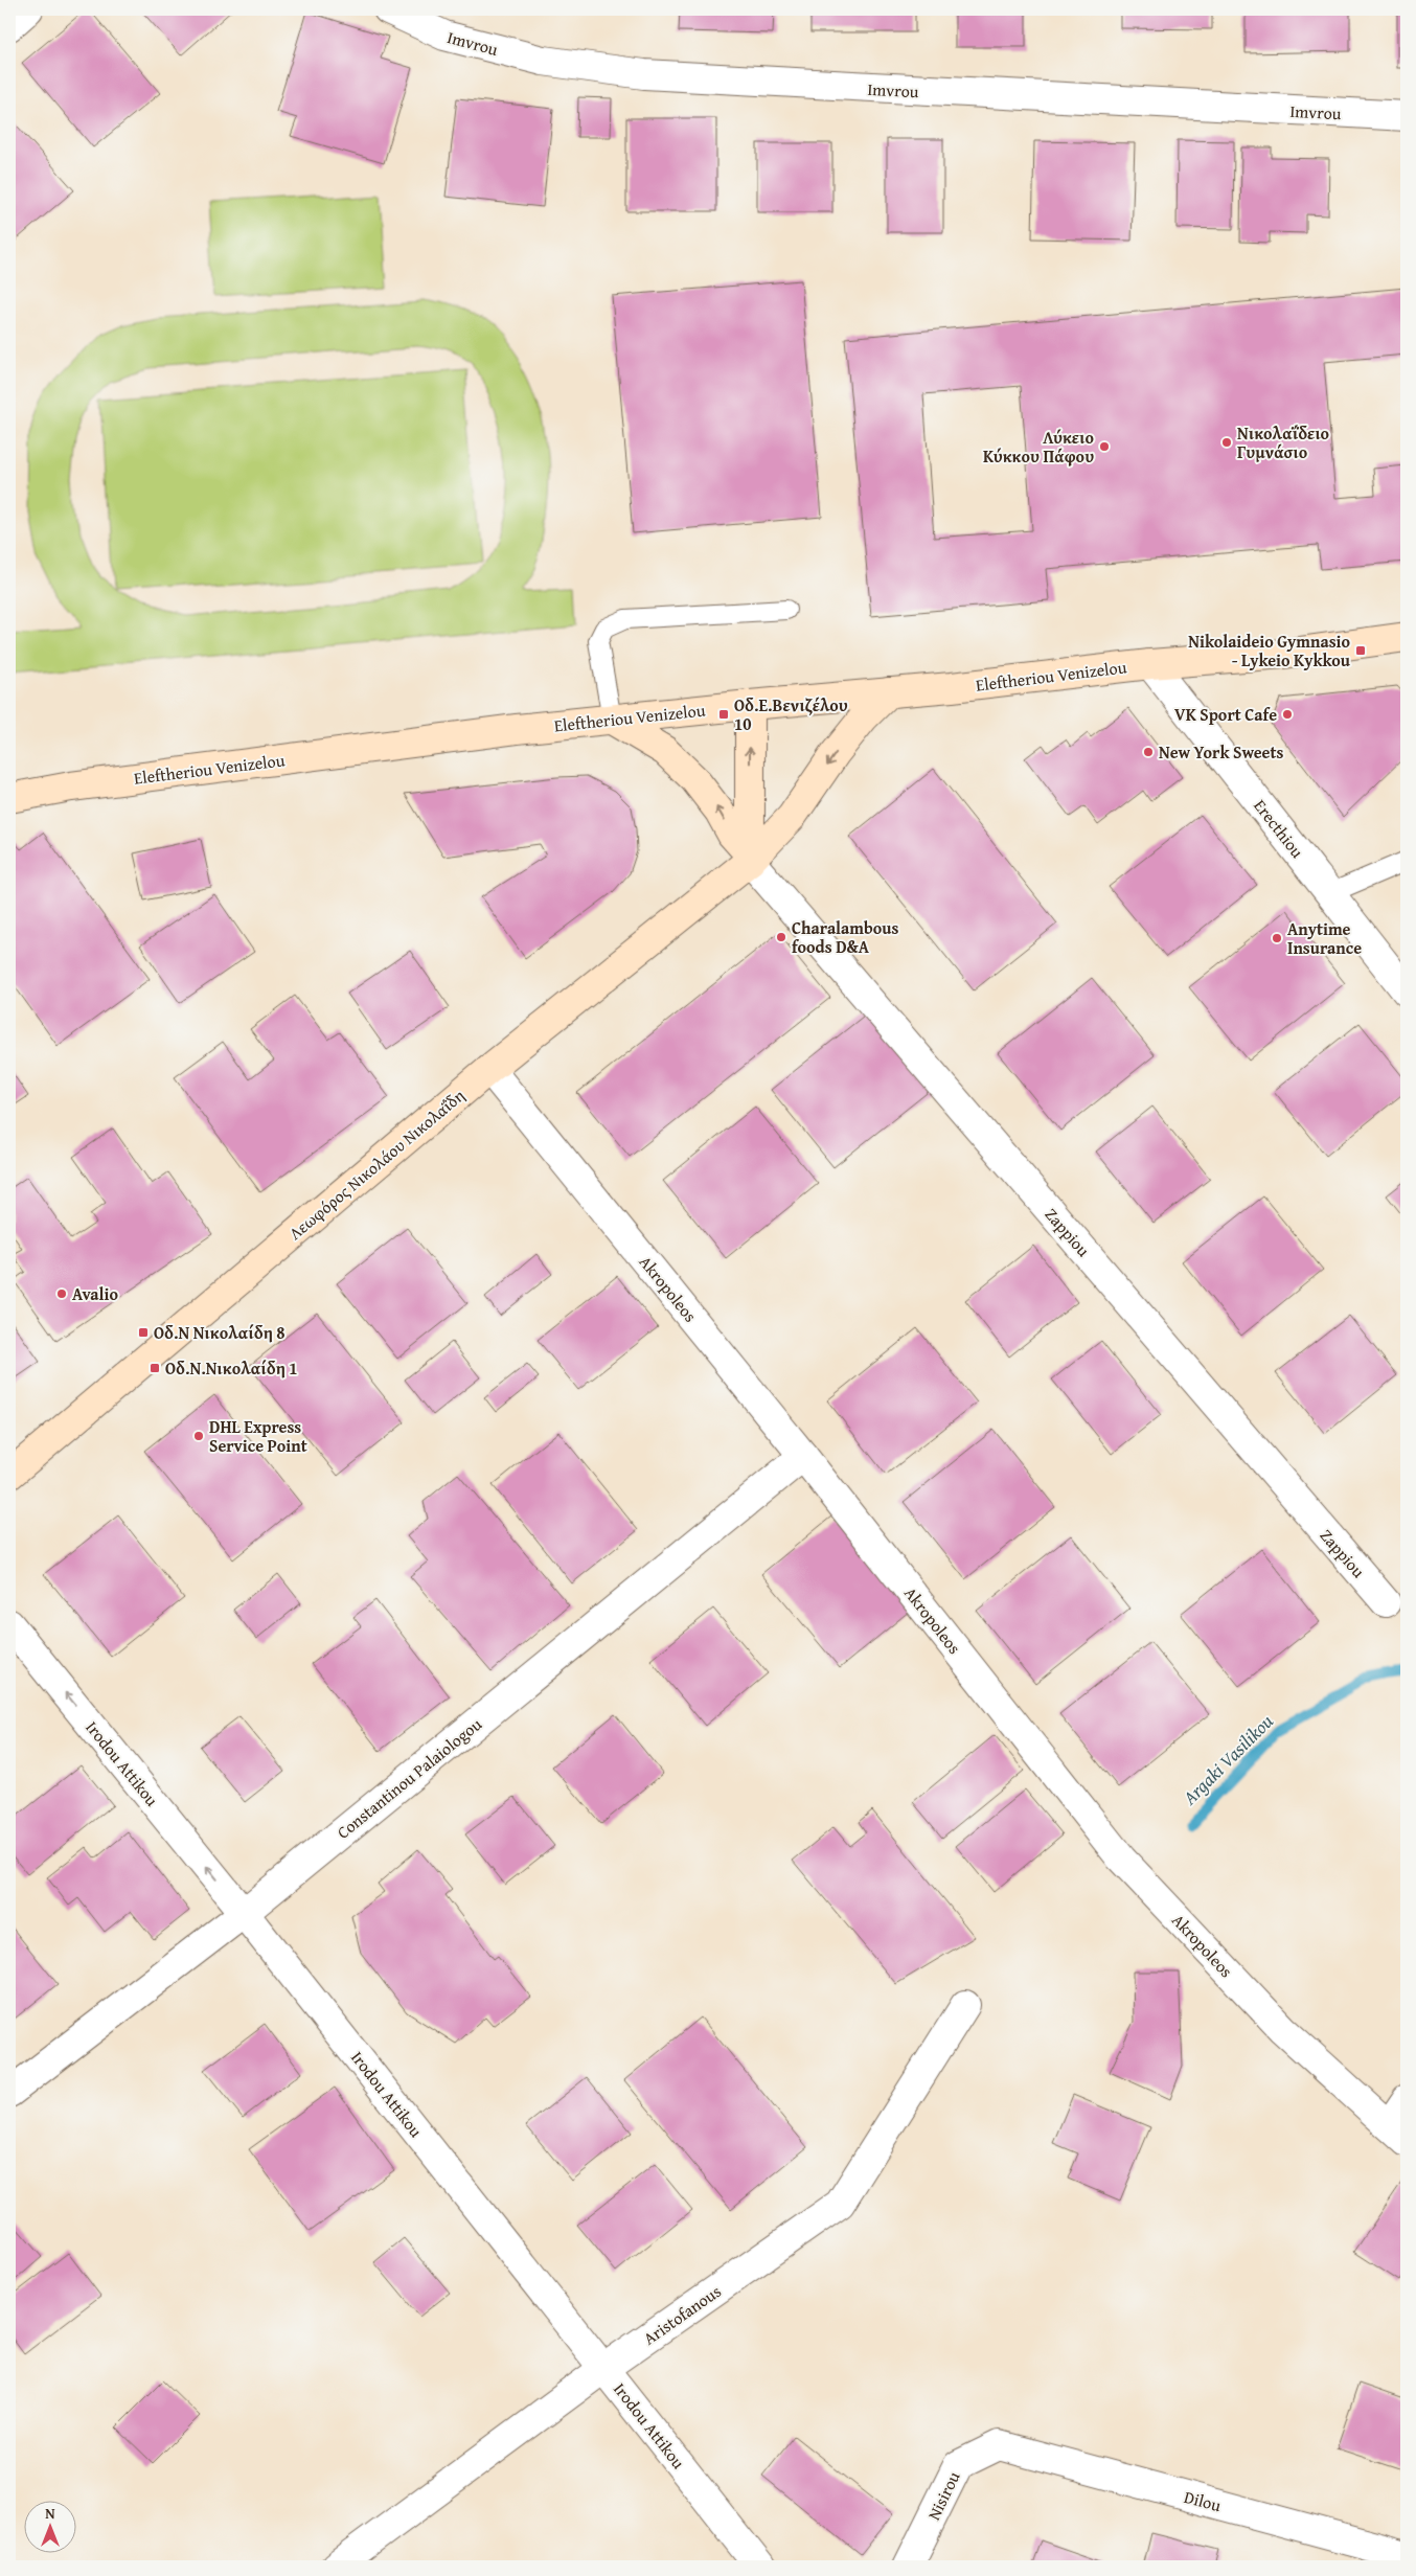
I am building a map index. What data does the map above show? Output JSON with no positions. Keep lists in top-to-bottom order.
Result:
{
  "streets": {
    "main road": ["Eleftheriou Venizelou", "Λεωφόρος Νικολάου Νικολαΐδη"],
    "street": [
      "Imvrou",
      "Erecthiou",
      "Zappiou",
      "Akropoleos",
      "Irodou Attikou",
      "Constantinou Palaiologou",
      "Aristofanous",
      "Nisirou",
      "Dilou"
    ]
  },
  "crossings": [
    ["Eleftheriou Venizelou", "Erecthiou"],
    ["Eleftheriou Venizelou", "Λεωφόρος Νικολάου Νικολαΐδη"],
    ["Λεωφόρος Νικολάου Νικολαΐδη", "Zappiou"],
    ["Λεωφόρος Νικολάου Νικολαΐδη", "Akropoleos"],
    ["Akropoleos", "Constantinou Palaiologou"],
    ["Irodou Attikou", "Constantinou Palaiologou"],
    ["Irodou Attikou", "Aristofanous"],
    ["Nisirou", "Dilou"]
  ],
  "water": ["Argaki Vasilikou"],
  "places": {
    "other": [
      "Νικολαΐδειο Γυμνάσιο",
      "Λύκειο Κύκκου Πάφου",
      "VK Sport Cafe",
      "New York Sweets",
      "Charalambous foods D&A",
      "Anytime Insurance",
      "Avalio",
      "DHL Express Service Point"
    ],
    "transit": [
      "Nikolaideio Gymnasio - Lykeio Kykkou",
      "Οδ.Ε.Βενιζέλου 10",
      "Οδ.Ν Νικολαίδη 8",
      "Οδ.Ν.Νικολαίδη 1"
    ]
  },
  "north": "top"
}
